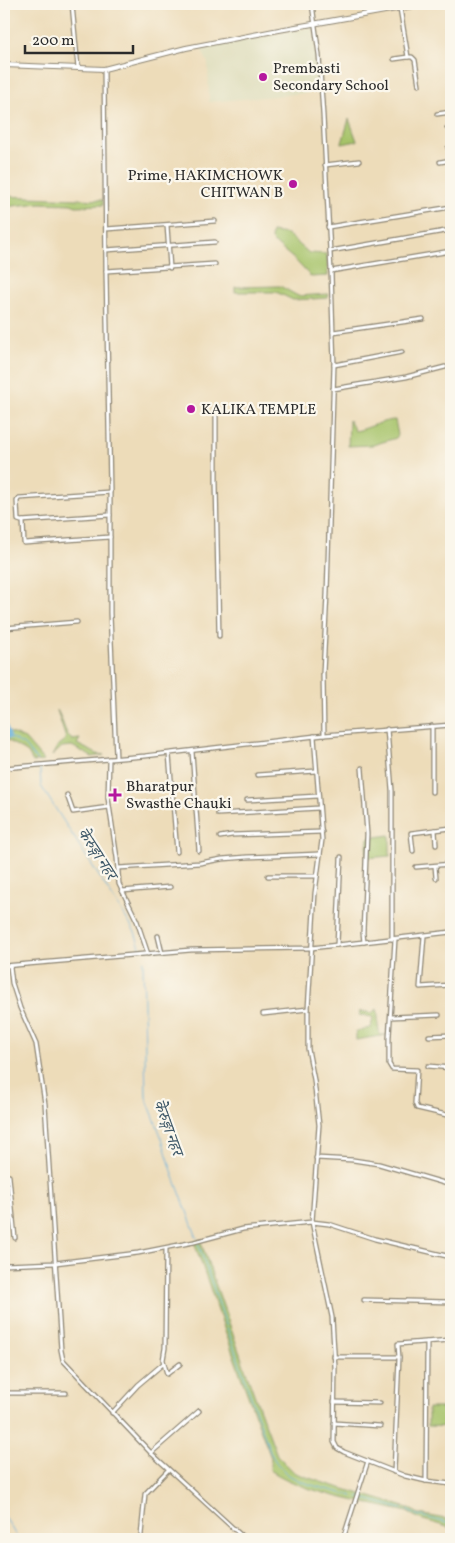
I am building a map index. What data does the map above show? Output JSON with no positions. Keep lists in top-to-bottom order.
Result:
{
  "water": ["केरुङ्गा नहर", "केेरुङ्गा नहर"],
  "places": {
    "other": ["Prembasti Secondary School", "Prime, HAKIMCHOWK CHITWAN B", "KALIKA TEMPLE"],
    "health": ["Bharatpur Swasthe Chauki"]
  },
  "scale_bar": "200 m"
}
